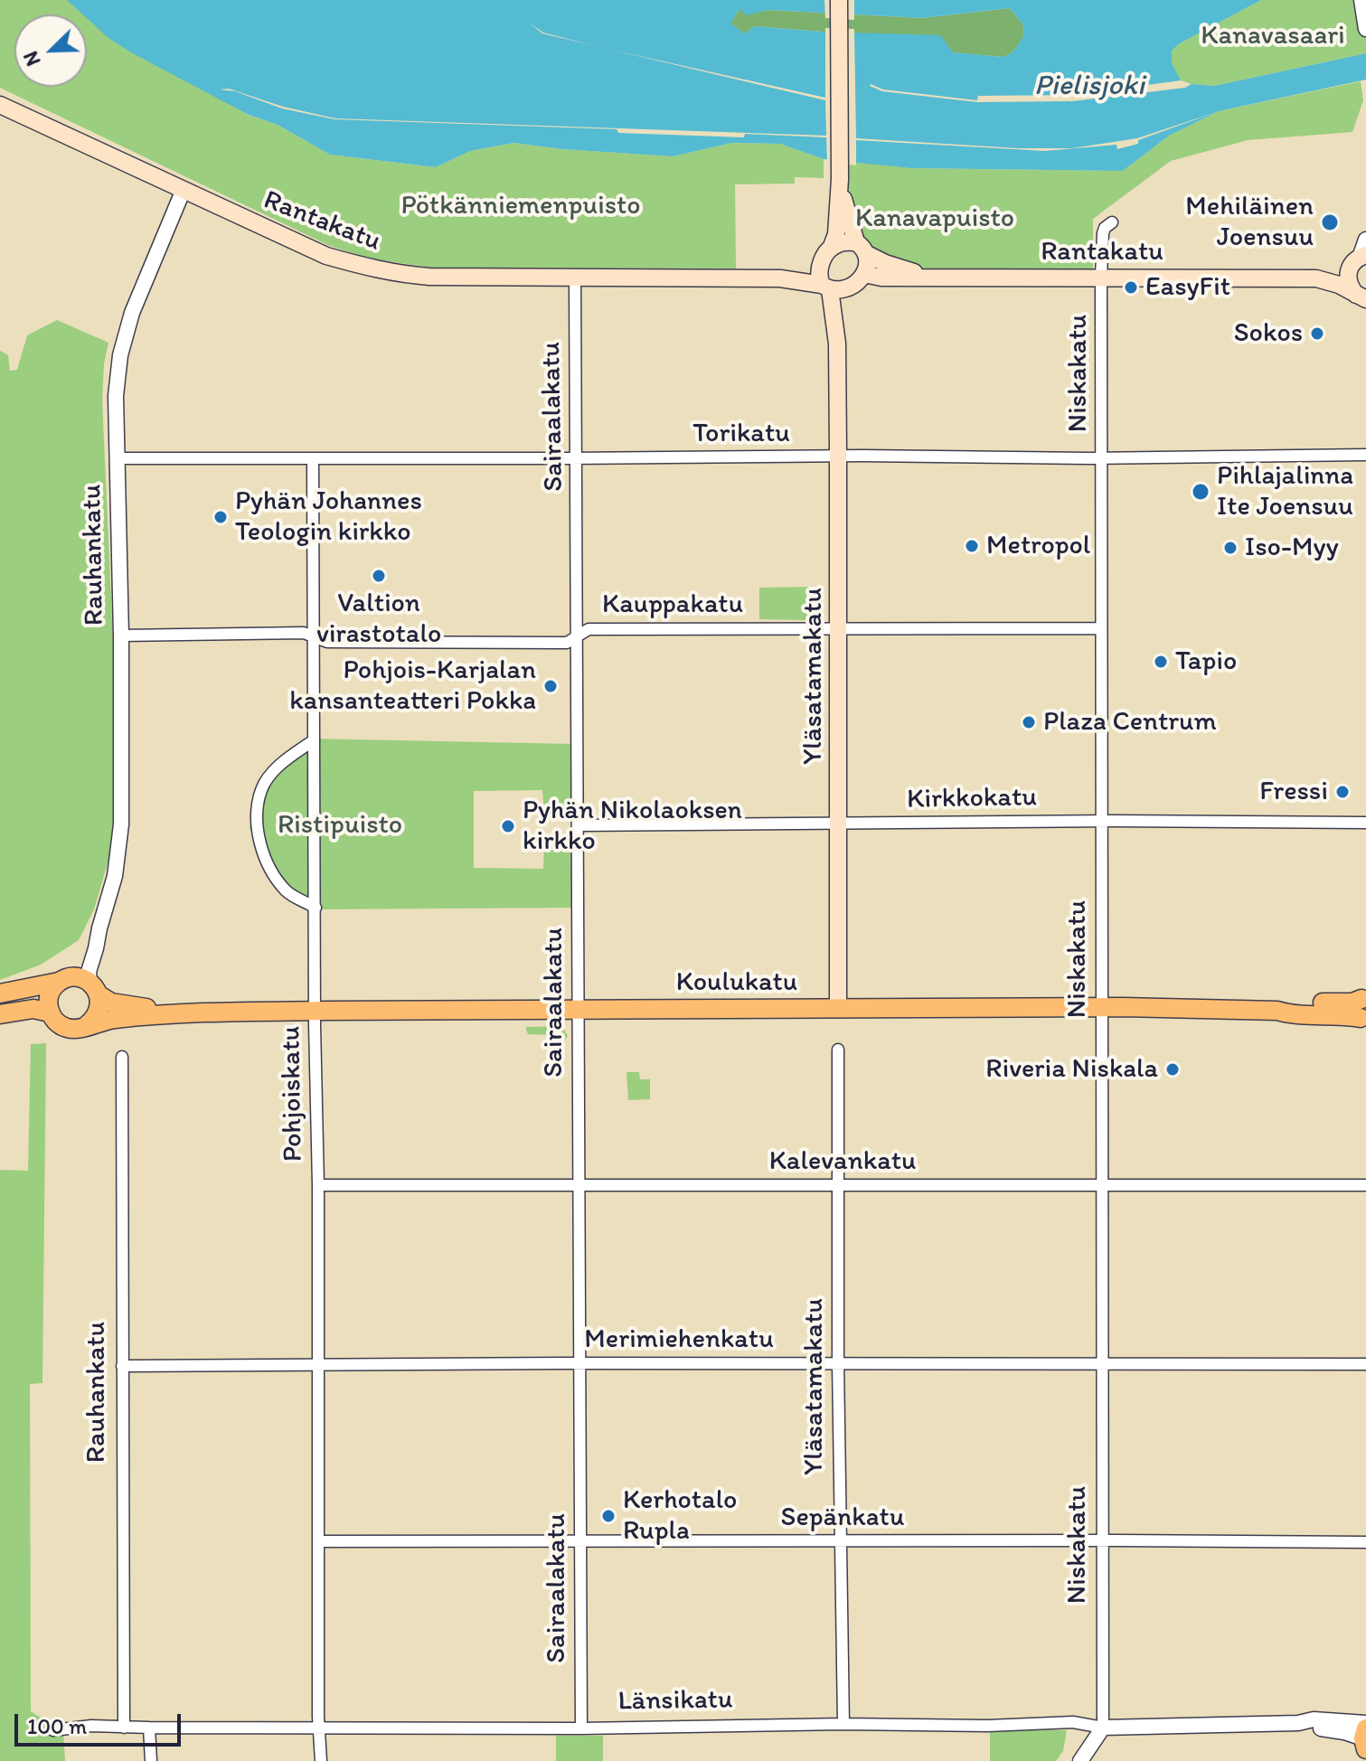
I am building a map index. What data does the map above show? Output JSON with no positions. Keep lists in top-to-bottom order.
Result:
{
  "streets": {
    "main road": ["Rantakatu", "Yläsatamakatu", "Koulukatu"],
    "street": [
      "Niskakatu",
      "Sairaalakatu",
      "Torikatu",
      "Rauhankatu",
      "Kauppakatu",
      "Kirkkokatu",
      "Pohjoiskatu",
      "Kalevankatu",
      "Merimiehenkatu",
      "Sepänkatu",
      "Länsikatu"
    ]
  },
  "crossings": [
    ["Rantakatu", "Niskakatu"],
    ["Rantakatu", "Sairaalakatu"],
    ["Rantakatu", "Rauhankatu"],
    ["Rantakatu", "Yläsatamakatu"],
    ["Niskakatu", "Torikatu"],
    ["Niskakatu", "Kauppakatu"],
    ["Niskakatu", "Kirkkokatu"],
    ["Niskakatu", "Koulukatu"],
    ["Niskakatu", "Kalevankatu"],
    ["Niskakatu", "Merimiehenkatu"],
    ["Niskakatu", "Sepänkatu"],
    ["Niskakatu", "Länsikatu"],
    ["Sairaalakatu", "Torikatu"],
    ["Sairaalakatu", "Kauppakatu"],
    ["Sairaalakatu", "Kirkkokatu"],
    ["Sairaalakatu", "Koulukatu"],
    ["Sairaalakatu", "Kalevankatu"],
    ["Sairaalakatu", "Merimiehenkatu"],
    ["Sairaalakatu", "Sepänkatu"],
    ["Sairaalakatu", "Länsikatu"],
    ["Torikatu", "Rauhankatu"],
    ["Torikatu", "Yläsatamakatu"],
    ["Torikatu", "Pohjoiskatu"],
    ["Rauhankatu", "Kauppakatu"],
    ["Rauhankatu", "Koulukatu"],
    ["Rauhankatu", "Merimiehenkatu"],
    ["Rauhankatu", "Länsikatu"],
    ["Kauppakatu", "Yläsatamakatu"],
    ["Kauppakatu", "Pohjoiskatu"],
    ["Yläsatamakatu", "Kirkkokatu"],
    ["Yläsatamakatu", "Koulukatu"],
    ["Yläsatamakatu", "Kalevankatu"],
    ["Yläsatamakatu", "Merimiehenkatu"],
    ["Yläsatamakatu", "Sepänkatu"],
    ["Yläsatamakatu", "Länsikatu"],
    ["Koulukatu", "Pohjoiskatu"],
    ["Pohjoiskatu", "Kalevankatu"],
    ["Pohjoiskatu", "Merimiehenkatu"],
    ["Pohjoiskatu", "Sepänkatu"],
    ["Pohjoiskatu", "Länsikatu"]
  ],
  "water": ["Pielisjoki"],
  "parks": [
    "Kanavasaari",
    "Pötkänniemenpuisto",
    "Kanavapuisto",
    "Ristipuisto"
  ],
  "places": [
    "Mehiläinen Joensuu",
    "EasyFit",
    "Sokos",
    "Pihlajalinna Ite Joensuu",
    "Pyhän Johannes Teologin kirkko",
    "Metropol",
    "Iso-Myy",
    "Valtion virastotalo",
    "Tapio",
    "Pohjois-Karjalan kansanteatteri Pokka",
    "Plaza Centrum",
    "Fressi",
    "Pyhän Nikolaoksen kirkko",
    "Riveria Niskala",
    "Kerhotalo Rupla"
  ],
  "scale_bar": "100 m",
  "north": "bottom left"
}
